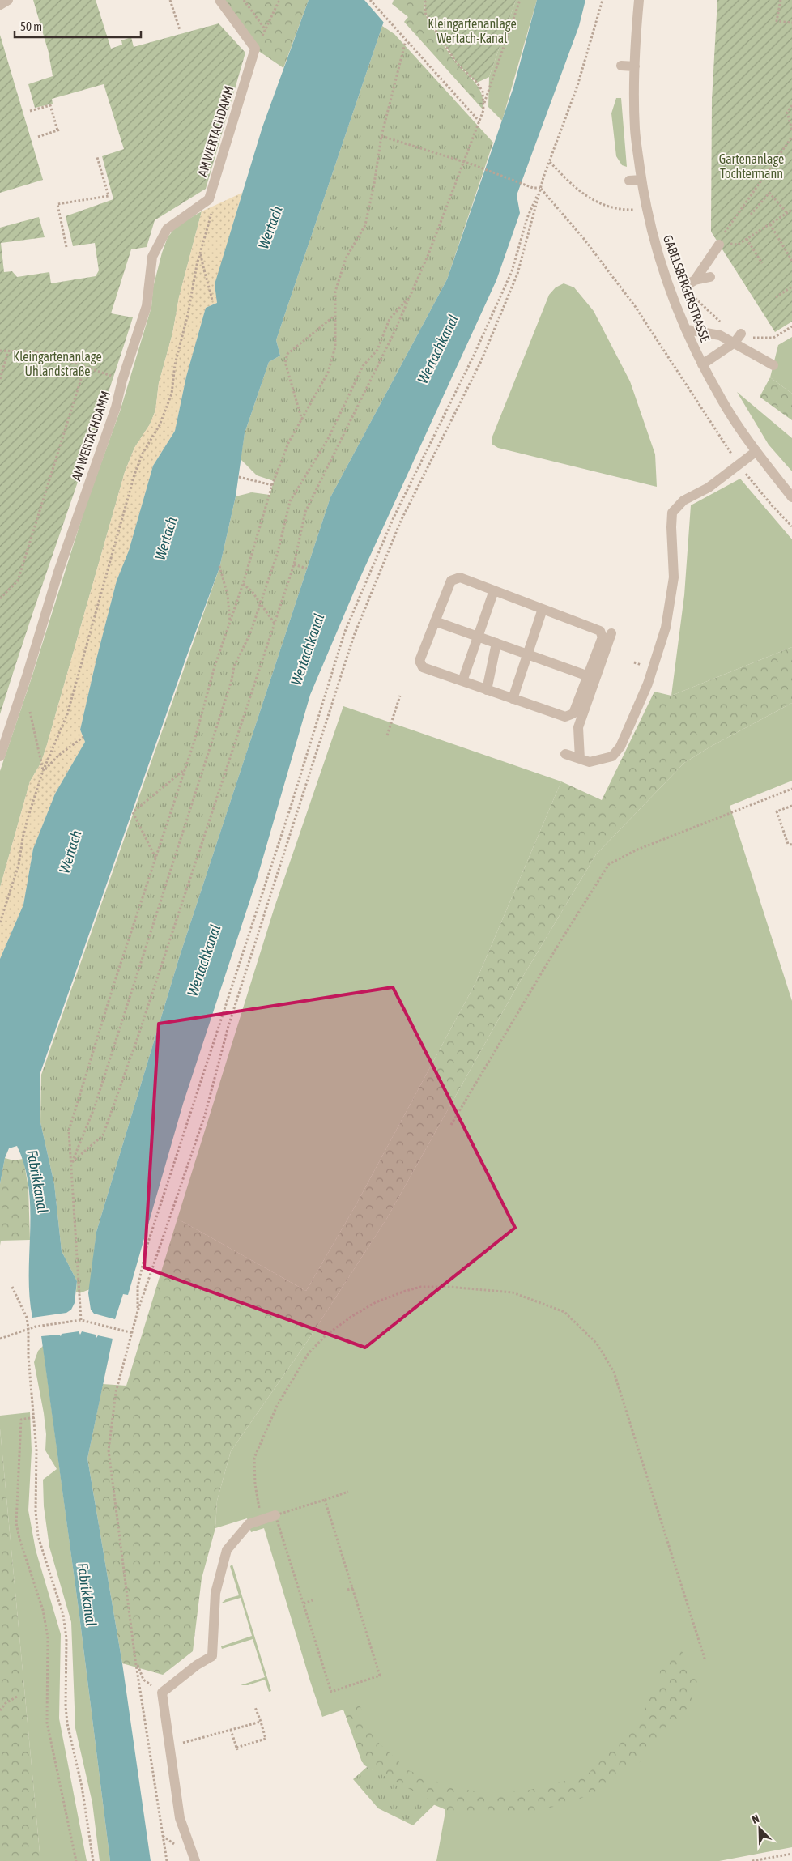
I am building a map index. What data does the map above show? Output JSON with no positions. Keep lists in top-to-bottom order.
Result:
{
  "streets": {
    "street": ["AM WERTACHDAMM", "GABELSBERGERSTRASSE"]
  },
  "water": ["Wertach", "Wertachkanal", "Fabrikkanal"],
  "parks": ["Kleingartenanlage Wertach-Kanal", "Gartenanlage Tochtermann", "Kleingartenanlage Uhlandstraße"],
  "scale_bar": "50 m",
  "north": "top left"
}
